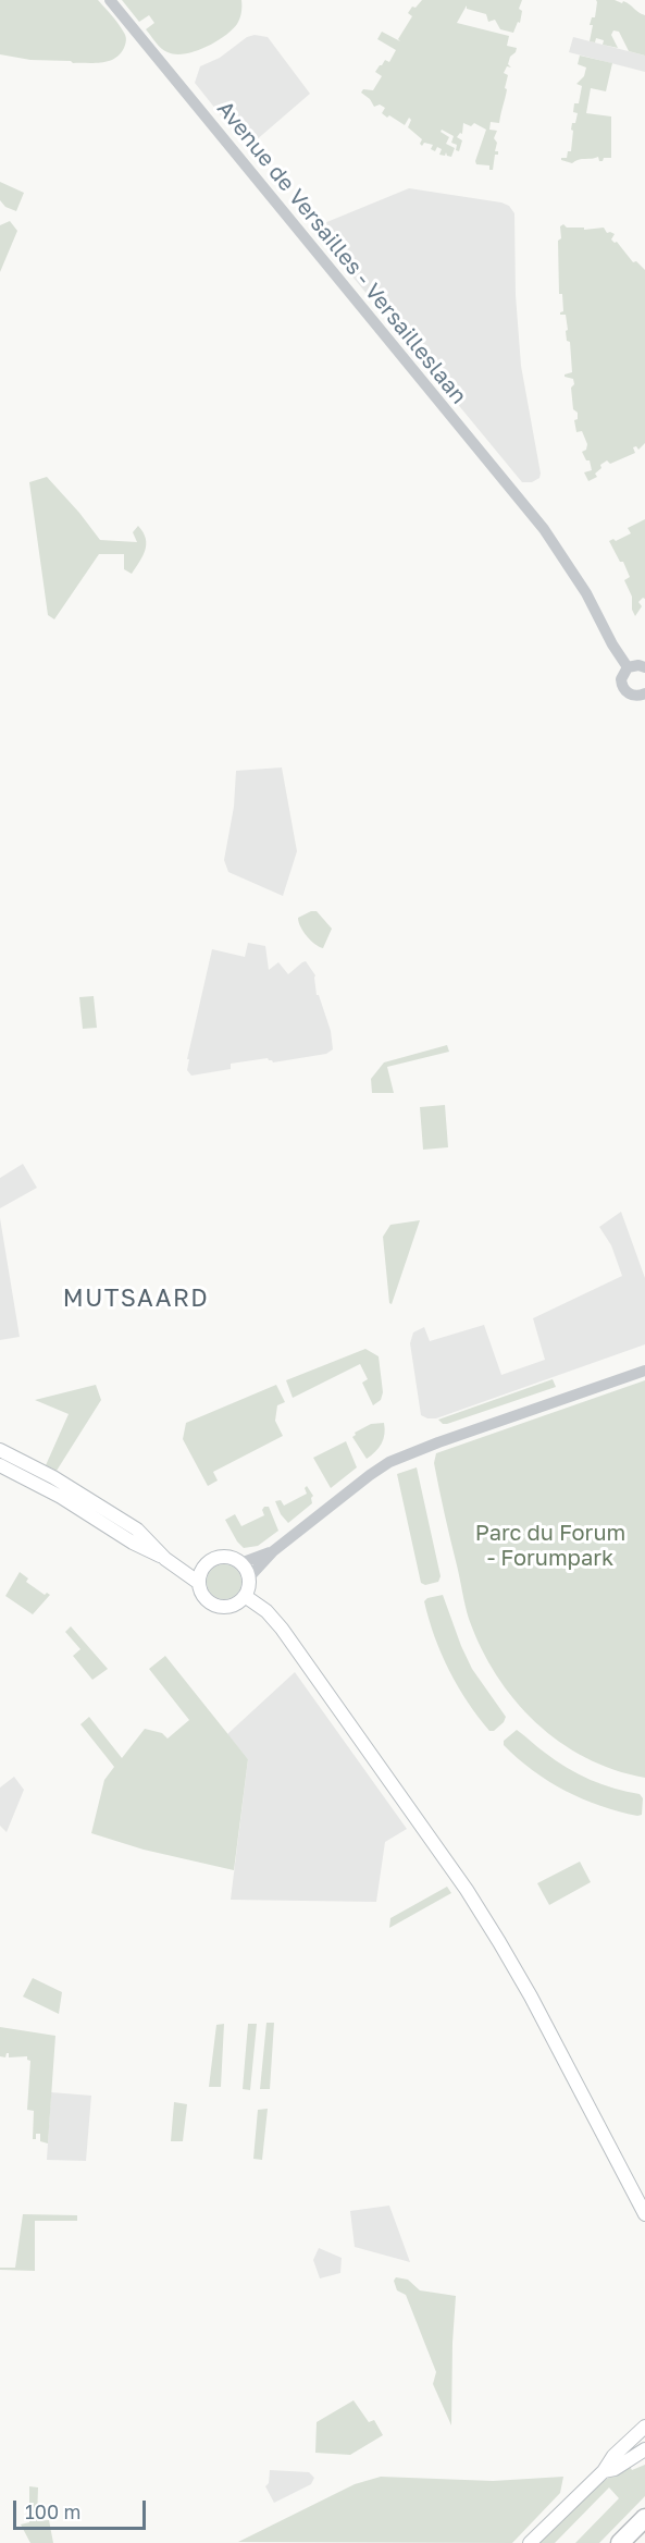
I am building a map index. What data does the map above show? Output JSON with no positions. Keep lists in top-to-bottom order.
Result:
{
  "streets": {
    "street": ["Avenue de Versailles - Versailleslaan"]
  },
  "districts": ["MUTSAARD"],
  "parks": ["Parc du Forum - Forumpark"],
  "scale_bar": "100 m"
}
